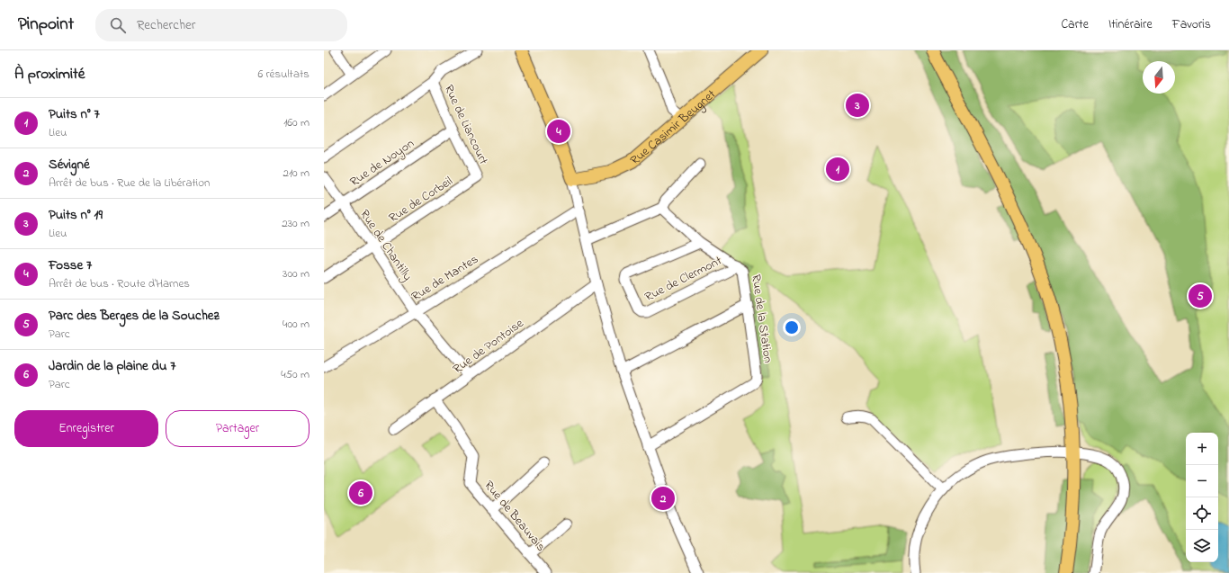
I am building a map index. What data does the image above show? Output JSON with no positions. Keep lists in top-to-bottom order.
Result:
{
  "streets": {
    "main road": ["Rue Casimir Beugnet"],
    "street": [
      "Rue de Liancourt",
      "Rue de Noyon",
      "Rue de Corbeil",
      "Rue de Chantilly",
      "Rue de Mantes",
      "Rue de Clermont",
      "Rue de la Station",
      "Rue de Pontoise",
      "Rue de Beauvais"
    ]
  },
  "crossings": [
    ["Rue de Liancourt", "Rue de Noyon"],
    ["Rue de Liancourt", "Rue de Corbeil"],
    ["Rue de Noyon", "Rue de Chantilly"],
    ["Rue de Corbeil", "Rue de Chantilly"],
    ["Rue de Chantilly", "Rue de Mantes"],
    ["Rue de Chantilly", "Rue de Pontoise"],
    ["Rue de Clermont", "Rue de la Station"],
    ["Rue de Pontoise", "Rue de Beauvais"]
  ],
  "north": "bottom",
  "page": {
    "header": "Pinpoint",
    "search": "Rechercher",
    "nav": ["Carte", "Itinéraire", "Favoris"],
    "heading": ["À proximité", "6 résultats"],
    "pins": [
      "3",
      "4",
      "1",
      "5",
      "6",
      "2"
    ],
    "list": [
      {
        "mark": "1",
        "name": "Puits n° 7",
        "note": "Lieu",
        "value": "160 m"
      },
      {
        "mark": "2",
        "name": "Sévigné",
        "note": "Arrêt de bus · Rue de la Libération",
        "value": "210 m"
      },
      {
        "mark": "3",
        "name": "Puits n° 19",
        "note": "Lieu",
        "value": "230 m"
      },
      {
        "mark": "4",
        "name": "Fosse 7",
        "note": "Arrêt de bus · Route d'Harnes",
        "value": "300 m"
      },
      {
        "mark": "5",
        "name": "Parc des Berges de la Souchez",
        "note": "Parc",
        "value": "400 m"
      },
      {
        "mark": "6",
        "name": "Jardin de la plaine du 7",
        "note": "Parc",
        "value": "450 m"
      }
    ],
    "buttons": ["Enregistrer", "Partager"],
    "map_buttons": ["+", "−"]
  }
}
